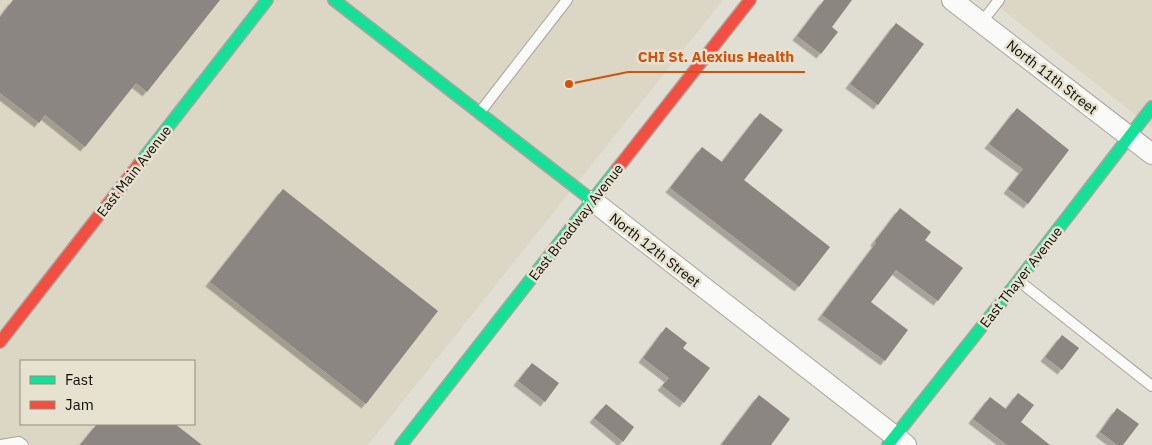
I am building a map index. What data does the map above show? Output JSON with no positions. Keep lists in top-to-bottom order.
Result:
{
  "streets": {
    "street": [
      "North 11th Street",
      "East Main Avenue",
      "East Broadway Avenue",
      "North 12th Street",
      "East Thayer Avenue"
    ]
  },
  "crossings": [
    ["North 11th Street", "East Thayer Avenue"],
    ["East Broadway Avenue", "North 12th Street"],
    ["North 12th Street", "East Thayer Avenue"]
  ],
  "places": ["CHI St. Alexius Health"],
  "legend": ["Fast", "Jam"]
}
